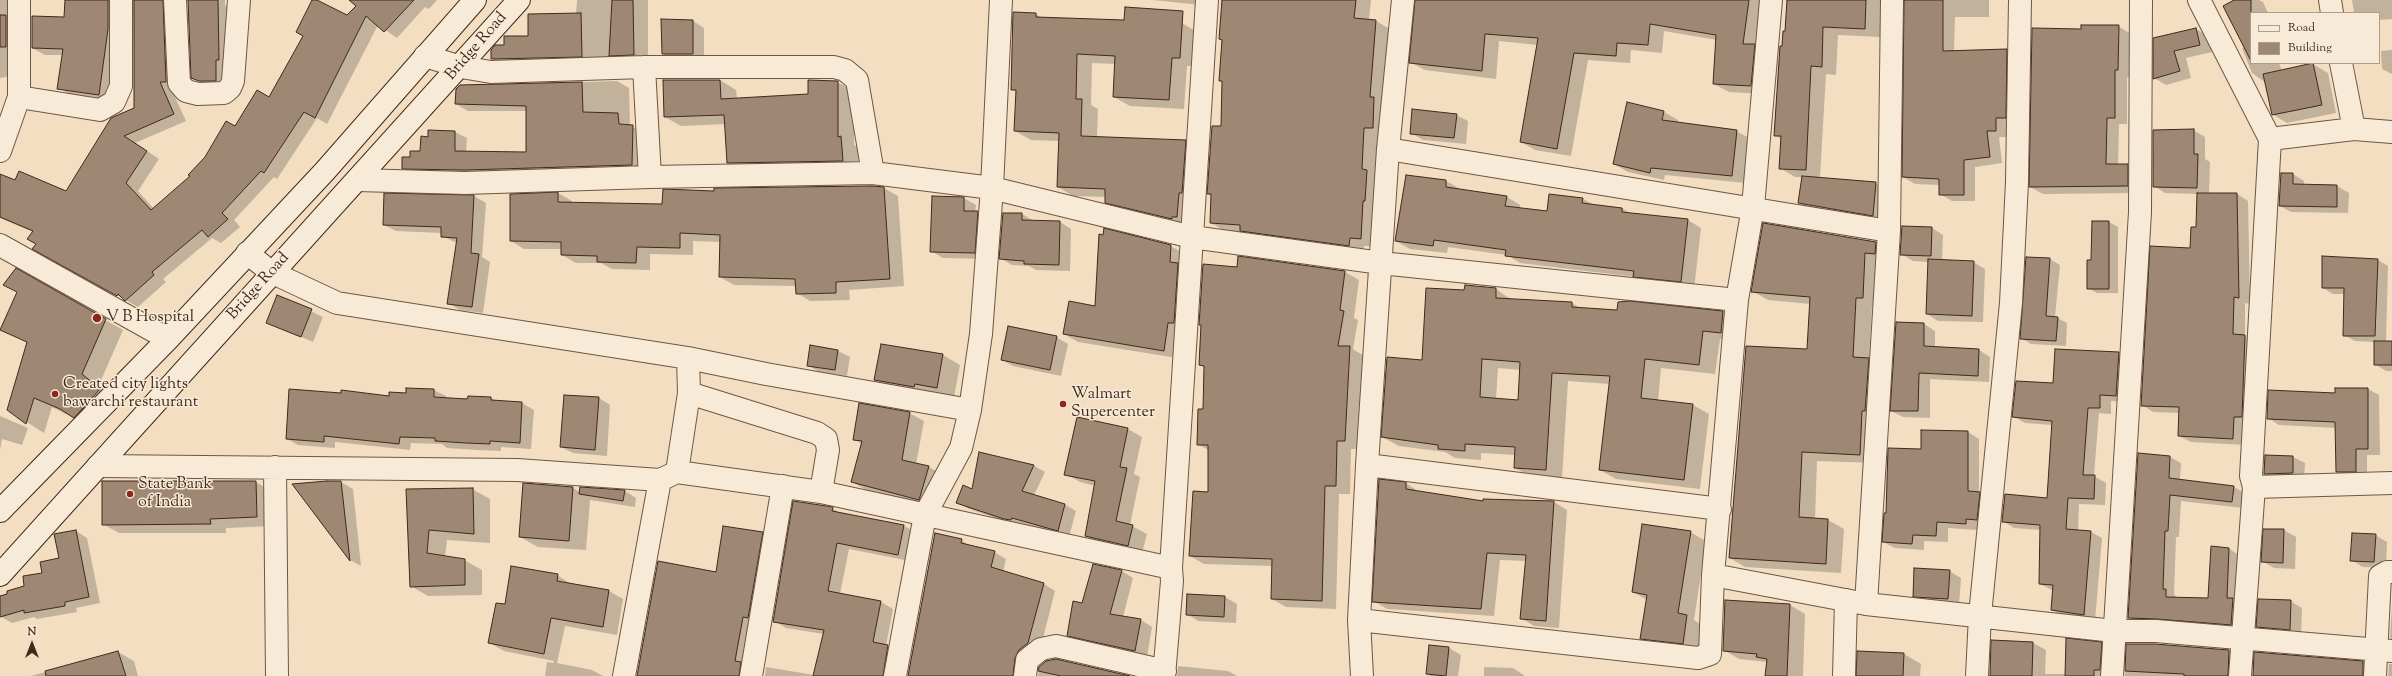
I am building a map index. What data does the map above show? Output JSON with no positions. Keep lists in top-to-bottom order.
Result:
{
  "streets": {
    "street": ["Bridge Road"]
  },
  "places": [
    "V B Hospital",
    "Created city lights bawarchi restaurant",
    "Walmart Supercenter",
    "State Bank of India"
  ],
  "legend": ["Road", "Building"],
  "north": "top"
}
